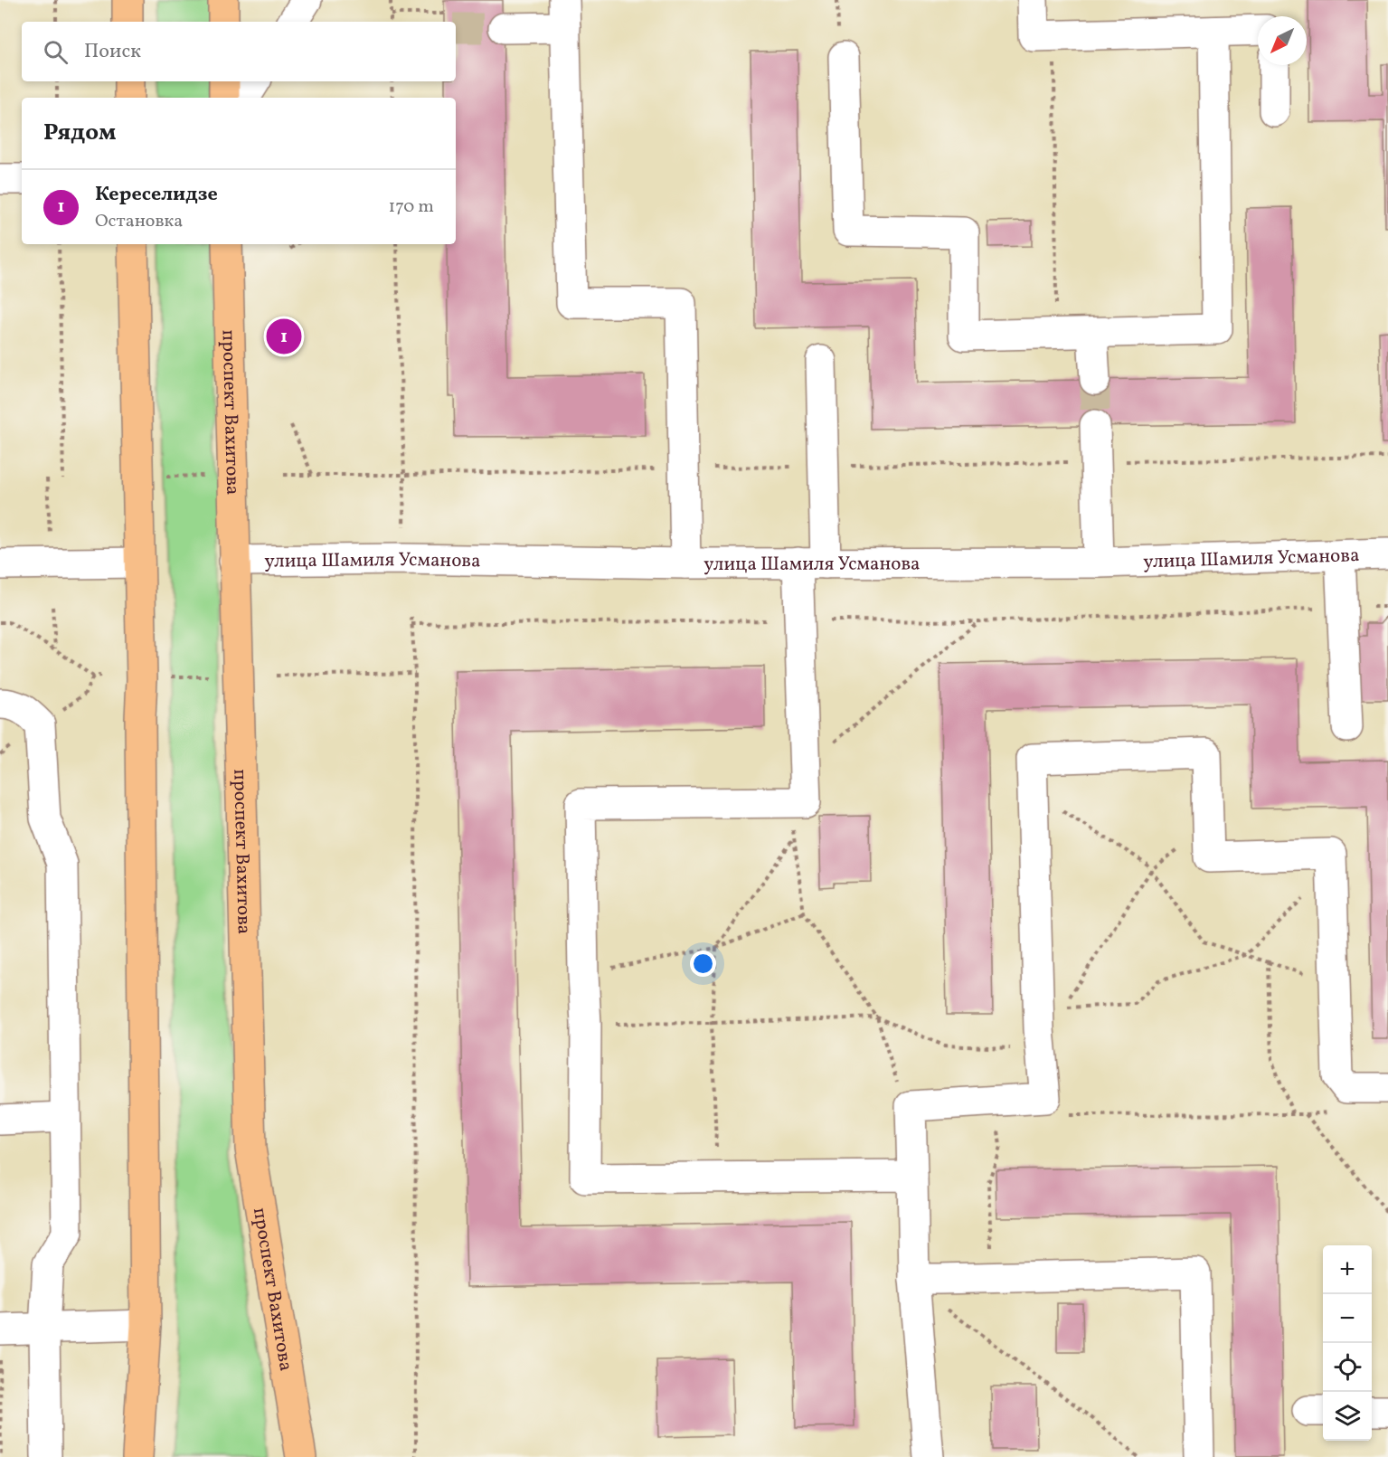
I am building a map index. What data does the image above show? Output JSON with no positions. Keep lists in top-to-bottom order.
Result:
{
  "streets": {
    "main road": ["проспект Вахитова"],
    "street": ["улица Шамиля Усманова"]
  },
  "crossings": [
    ["проспект Вахитова", "улица Шамиля Усманова"]
  ],
  "north": "bottom left",
  "page": {
    "search": "Поиск",
    "heading": "Рядом",
    "list": [
      {
        "mark": "1",
        "name": "Кереселидзе",
        "note": "Остановка",
        "value": "170 m"
      }
    ],
    "pins": "1",
    "map_buttons": ["+", "−"]
  }
}
